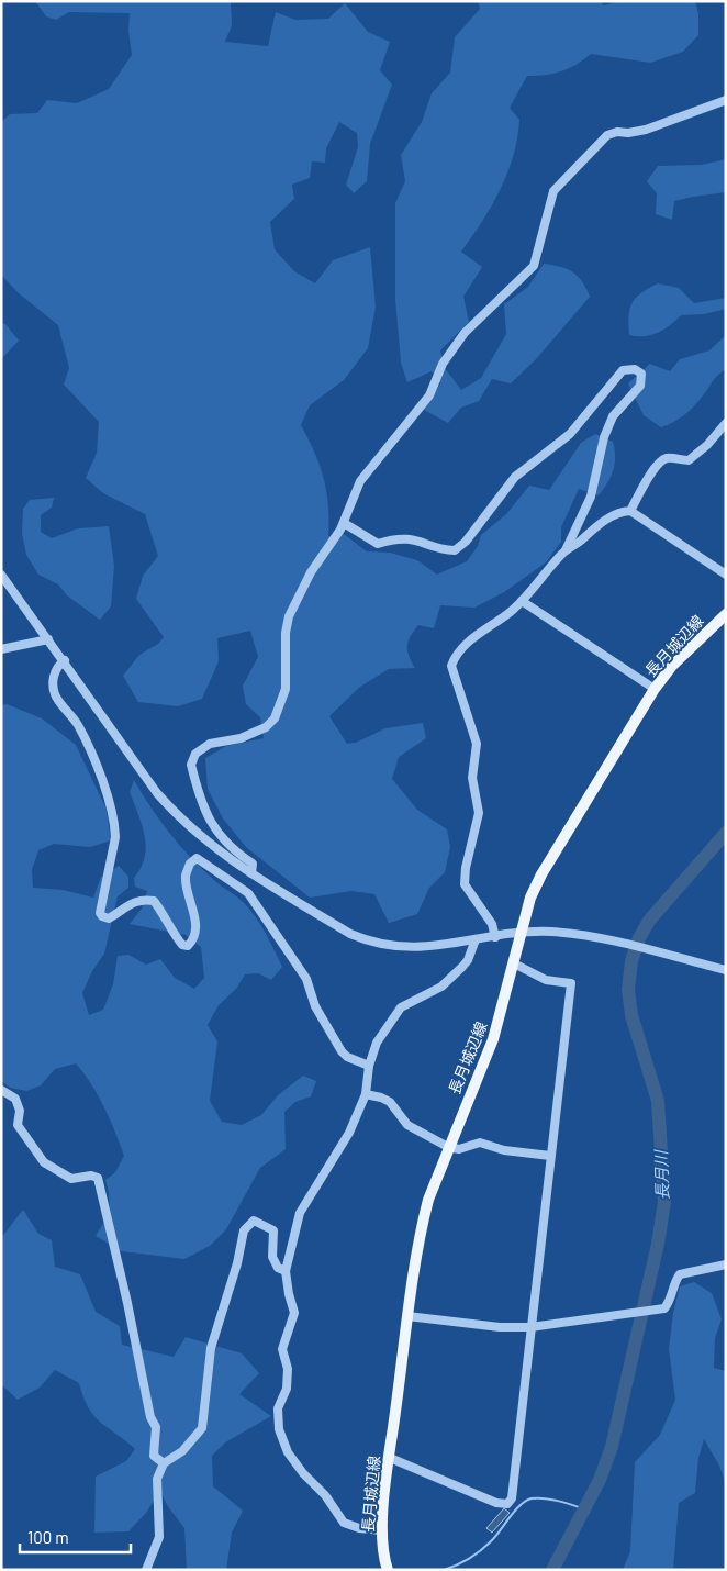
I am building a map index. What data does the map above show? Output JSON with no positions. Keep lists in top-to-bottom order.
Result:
{
  "streets": {
    "main road": ["長月城辺線"]
  },
  "water": ["長月川"],
  "scale_bar": "100 m"
}
